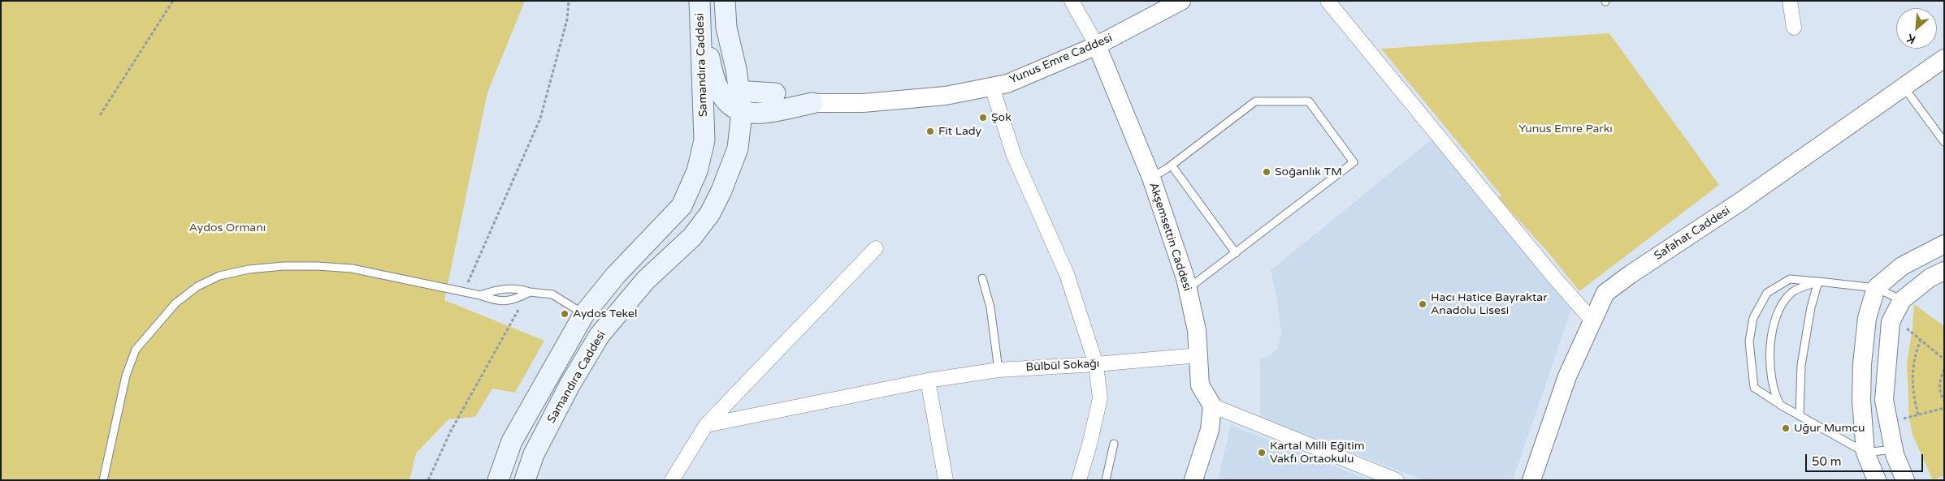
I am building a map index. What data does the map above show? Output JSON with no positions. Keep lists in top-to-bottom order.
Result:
{
  "streets": {
    "main road": ["Samandıra Caddesi"],
    "street": [
      "Yunus Emre Caddesi",
      "Safahat Caddesi",
      "Akşemsettin Caddesi",
      "Bülbül Sokağı"
    ]
  },
  "crossings": [
    ["Yunus Emre Caddesi", "Akşemsettin Caddesi"],
    ["Akşemsettin Caddesi", "Bülbül Sokağı"]
  ],
  "parks": ["Yunus Emre Parkı", "Aydos Ormanı"],
  "places": [
    "Şok",
    "Fit Lady",
    "Soğanlık TM",
    "Hacı Hatice Bayraktar Anadolu Lisesi",
    "Aydos Tekel",
    "Uğur Mumcu",
    "Kartal Milli Eğitim Vakfı Ortaokulu"
  ],
  "scale_bar": "50 m",
  "north": "bottom left"
}
